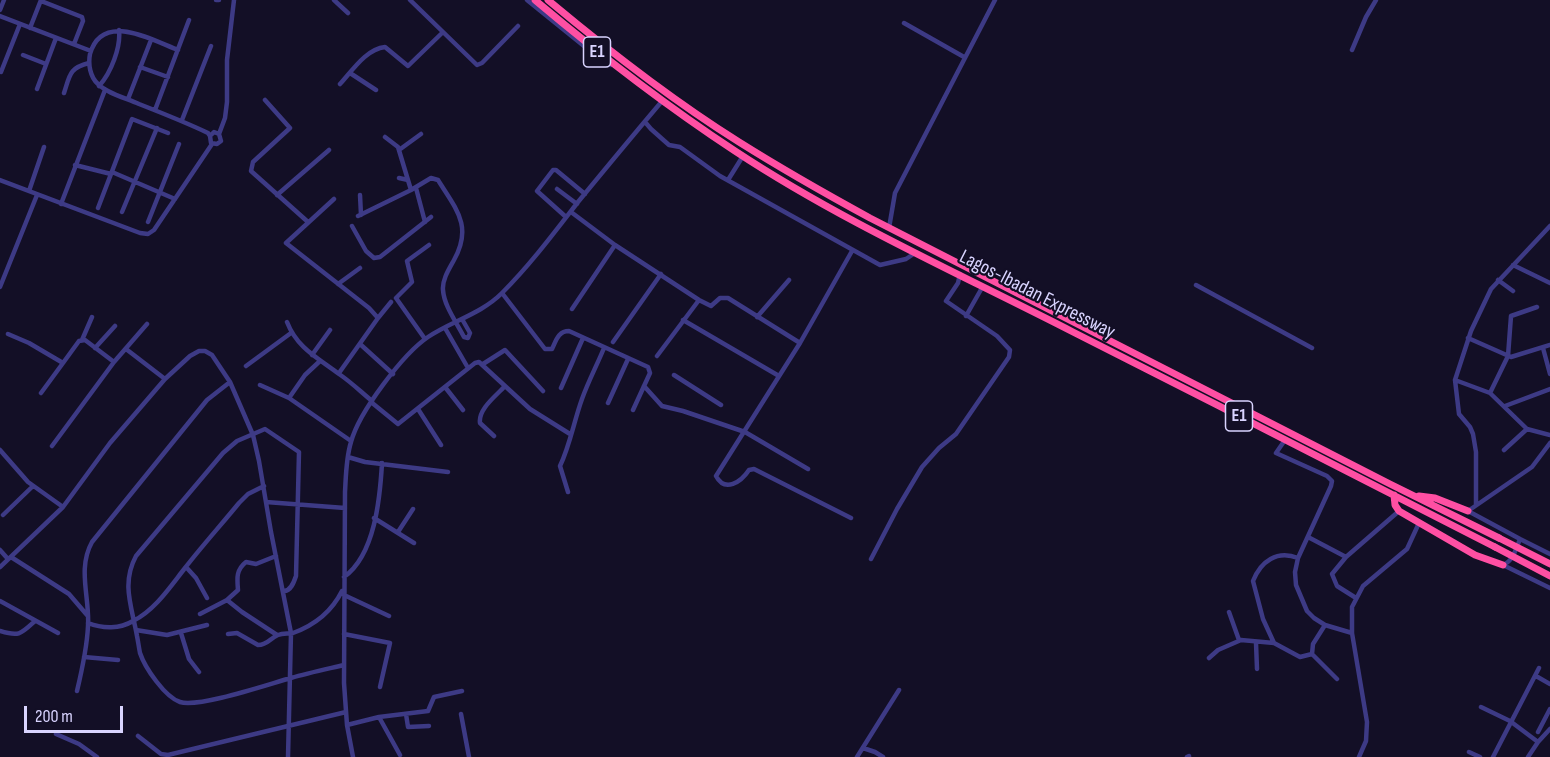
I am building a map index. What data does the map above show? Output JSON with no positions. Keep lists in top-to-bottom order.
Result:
{
  "streets": {
    "highway": ["E1", "Lagos-Ibadan Expressway"]
  },
  "scale_bar": "200 m"
}
